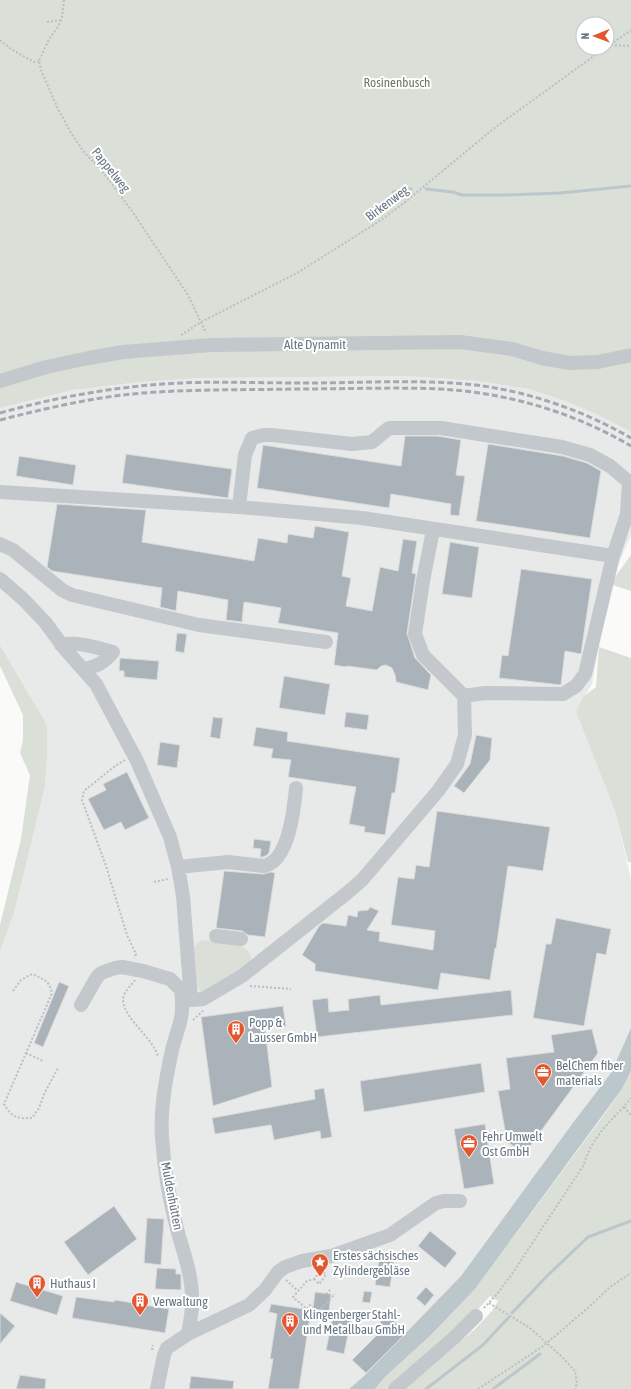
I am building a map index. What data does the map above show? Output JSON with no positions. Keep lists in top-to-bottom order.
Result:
{
  "streets": {
    "street": ["Alte Dynamit", "Muldenhütten"],
    "path": ["Pappelweg", "Birkenweg"]
  },
  "crossings": [
    ["Pappelweg", "Birkenweg"],
    ["Pappelweg", "Alte Dynamit"],
    ["Birkenweg", "Alte Dynamit"]
  ],
  "parks": ["Rosinenbusch"],
  "places": {
    "building": [
      "Popp & Lausser GmbH",
      "Huthaus I",
      "Verwaltung",
      "Klingenberger Stahl- und Metallbau GmbH"
    ],
    "office": ["BelChem fiber materials", "Fehr Umwelt Ost GmbH"],
    "place": ["Erstes sächsisches Zylindergebläse"]
  },
  "north": "left"
}
